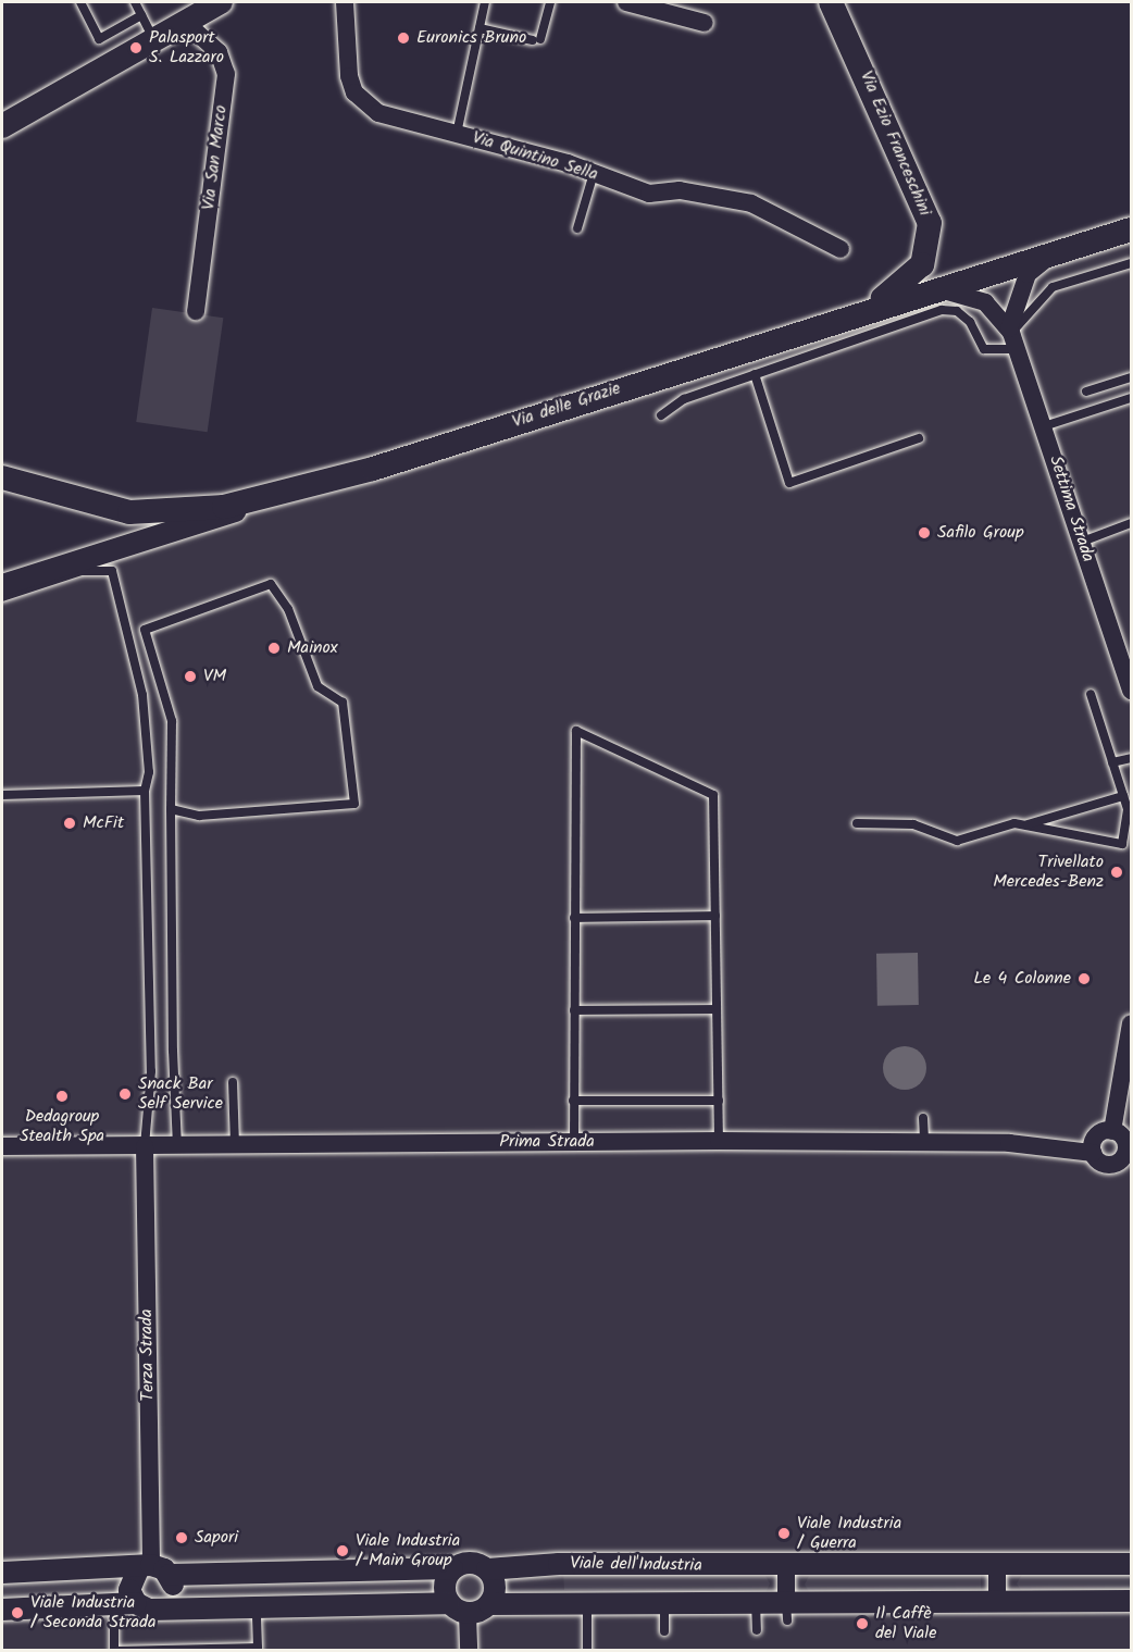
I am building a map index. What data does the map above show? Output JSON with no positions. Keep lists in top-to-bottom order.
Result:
{
  "streets": {
    "main road": ["Via Ezio Franceschini", "Via delle Grazie"],
    "street": [
      "Via Quintino Sella",
      "Via San Marco",
      "Settima Strada",
      "Prima Strada",
      "Terza Strada",
      "Viale dell'Industria"
    ]
  },
  "crossings": [
    ["Via Ezio Franceschini", "Via delle Grazie"],
    ["Via delle Grazie", "Settima Strada"],
    ["Prima Strada", "Terza Strada"],
    ["Terza Strada", "Viale dell'Industria"]
  ],
  "places": [
    "Euronics Bruno",
    "Palasport S. Lazzaro",
    "Safilo Group",
    "Mainox",
    "VM",
    "McFit",
    "Trivellato Mercedes-Benz",
    "Le 4 Colonne",
    "Snack Bar Self Service",
    "Dedagroup Stealth Spa",
    "Viale Industria / Guerra",
    "Sapori",
    "Viale Industria / Main Group",
    "Viale Industria / Seconda Strada",
    "Il Caffè del Viale"
  ]
}
